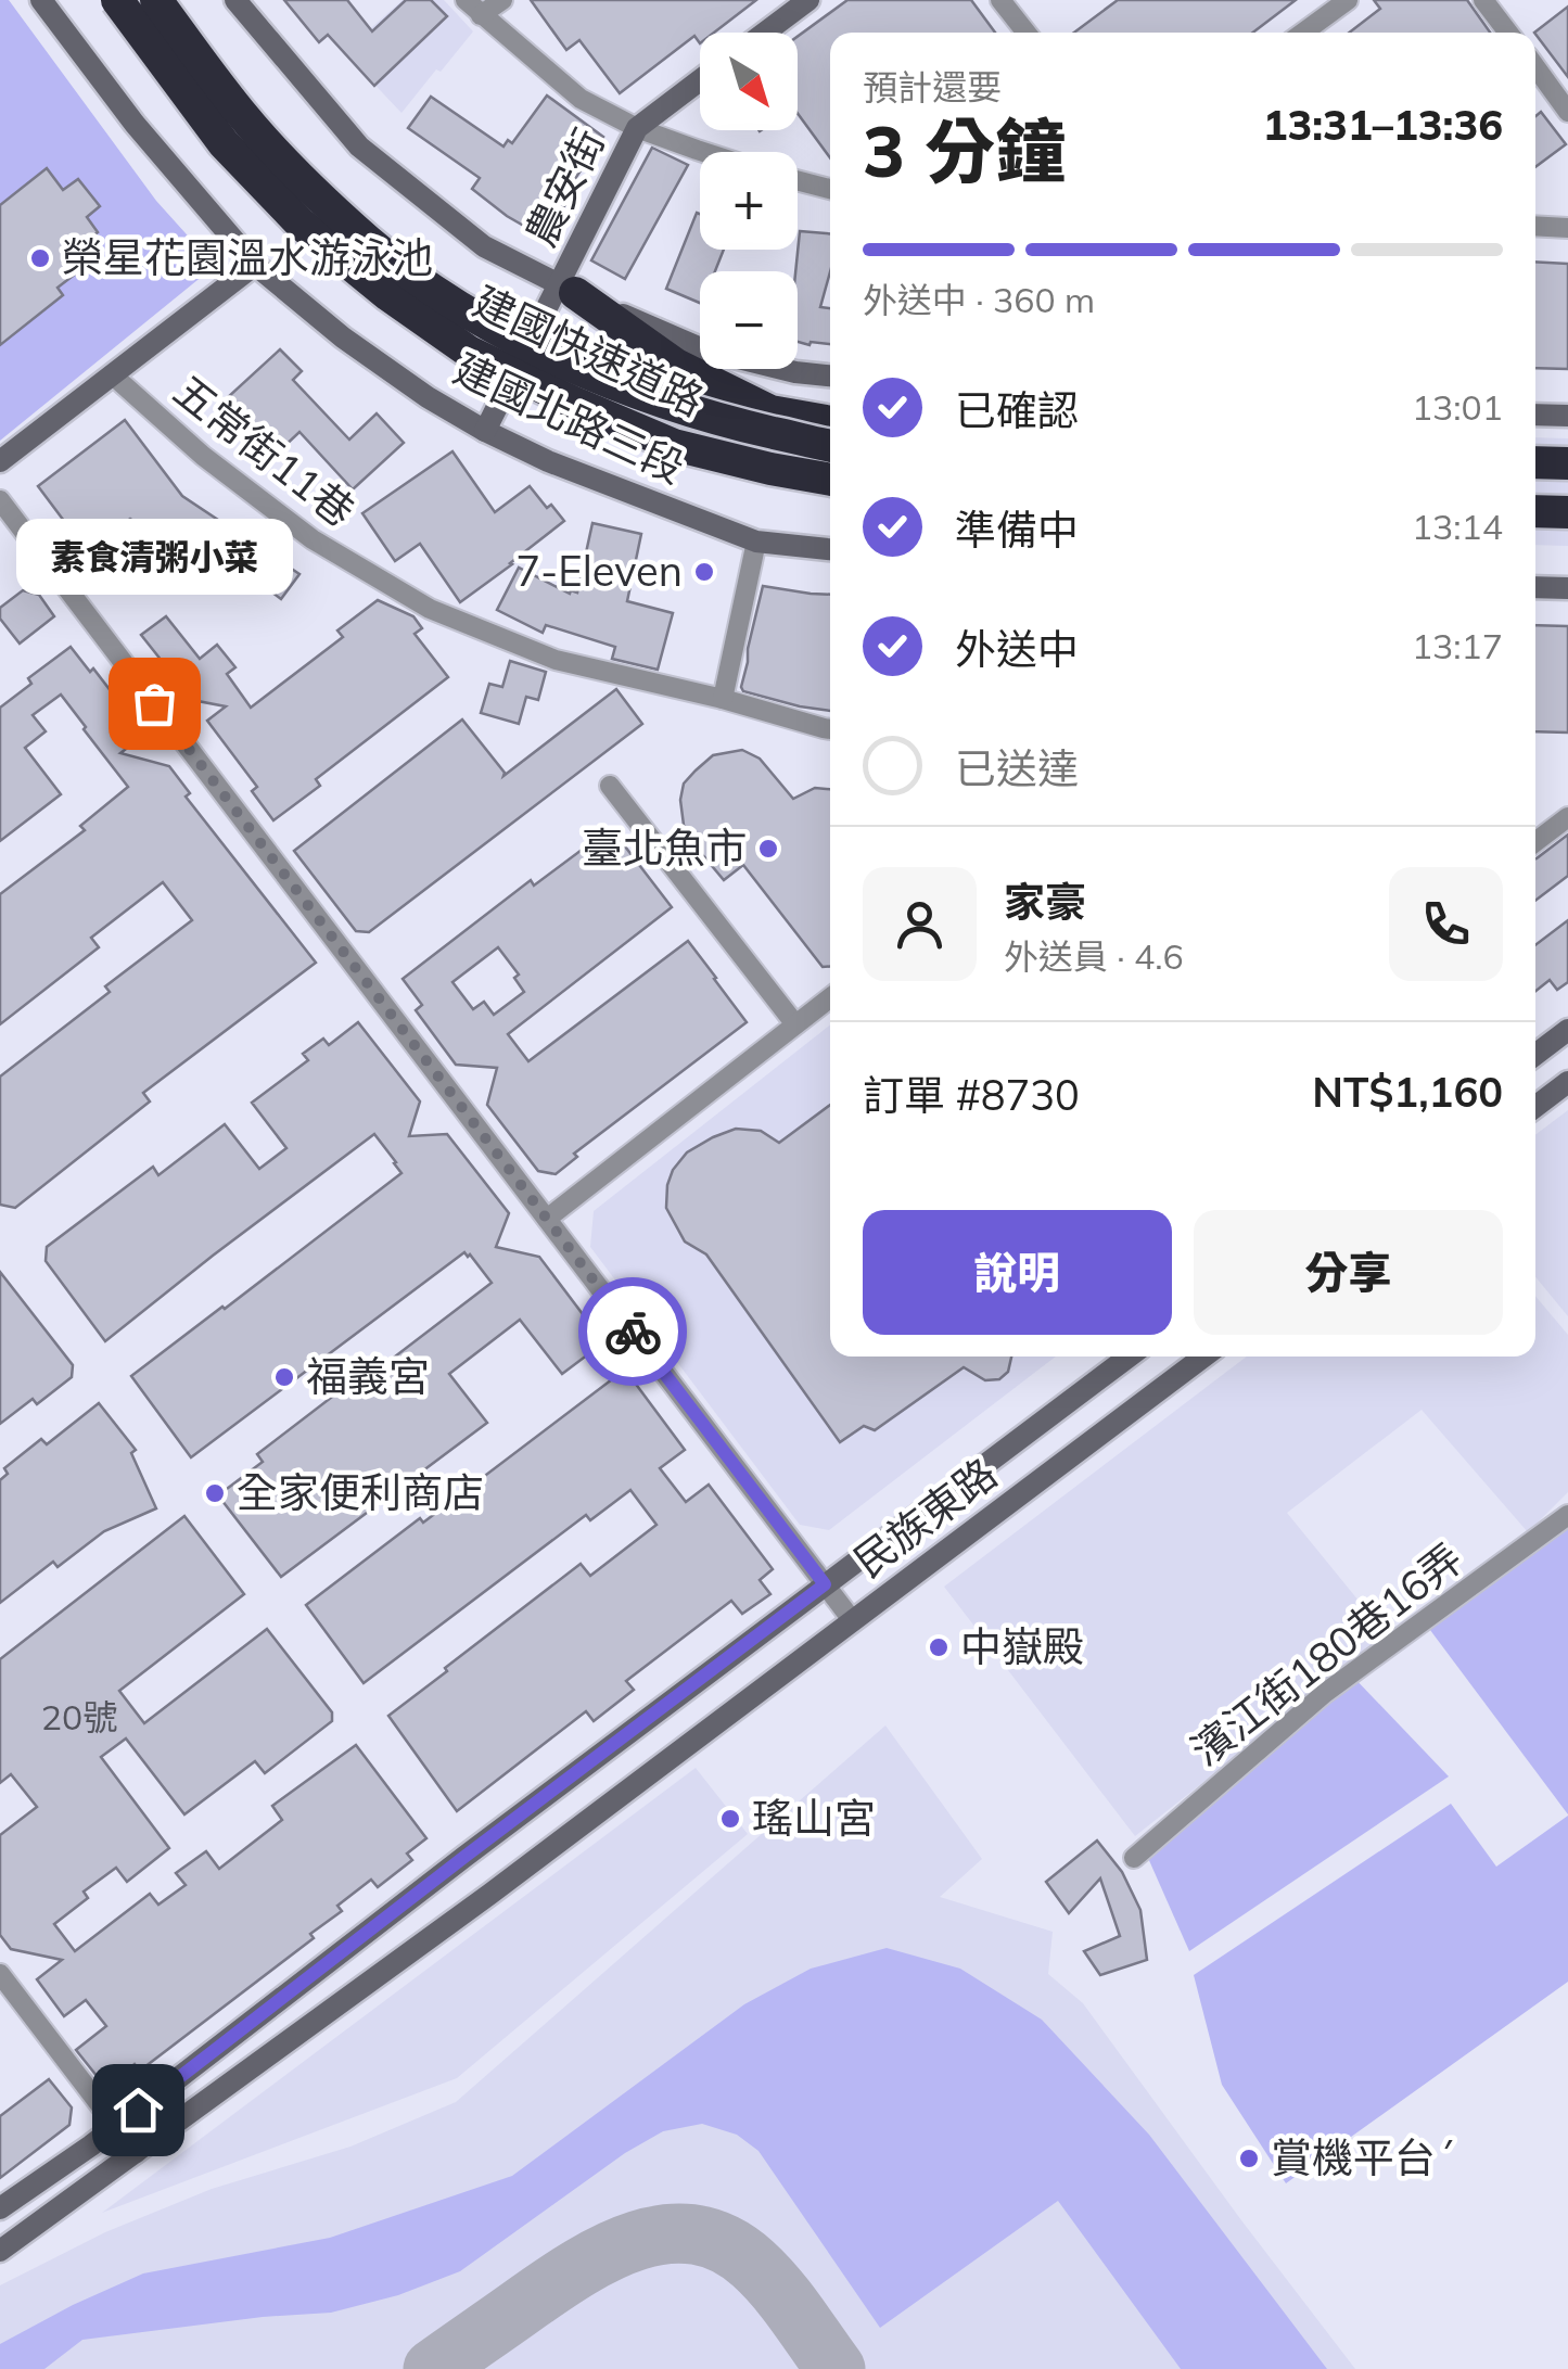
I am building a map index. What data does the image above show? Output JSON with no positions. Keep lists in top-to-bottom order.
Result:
{
  "streets": {
    "highway": ["建國快速道路"],
    "street": [
      "農安街",
      "建國北路三段",
      "五常街11巷",
      "民族東路",
      "濱江街180巷16弄"
    ]
  },
  "crossings": [
    ["農安街", "建國北路三段"]
  ],
  "places": [
    "榮星花園溫水游泳池",
    "7-Eleven",
    "素食清粥小菜",
    "臺北魚市",
    "福義宮",
    "全家便利商店",
    "中嶽殿",
    "瑤山宮",
    "賞機平台ˊ"
  ],
  "house_numbers": ["20號"],
  "north": "bottom right",
  "page": {
    "map_buttons": ["+", "−"],
    "heading": ["3 分鐘", "預計還要", "13:31–13:36"],
    "panel": [
      "家豪",
      "外送員 · 4.6",
      "訂單 #8730",
      "NT$1,160"
    ],
    "bar": "外送中 · 360 m",
    "list": [
      ["已確認", "13:01"],
      ["準備中", "13:14"],
      ["外送中", "13:17"],
      "已送達"
    ],
    "bubble": "素食清粥小菜",
    "buttons": ["說明", "分享"]
  }
}
